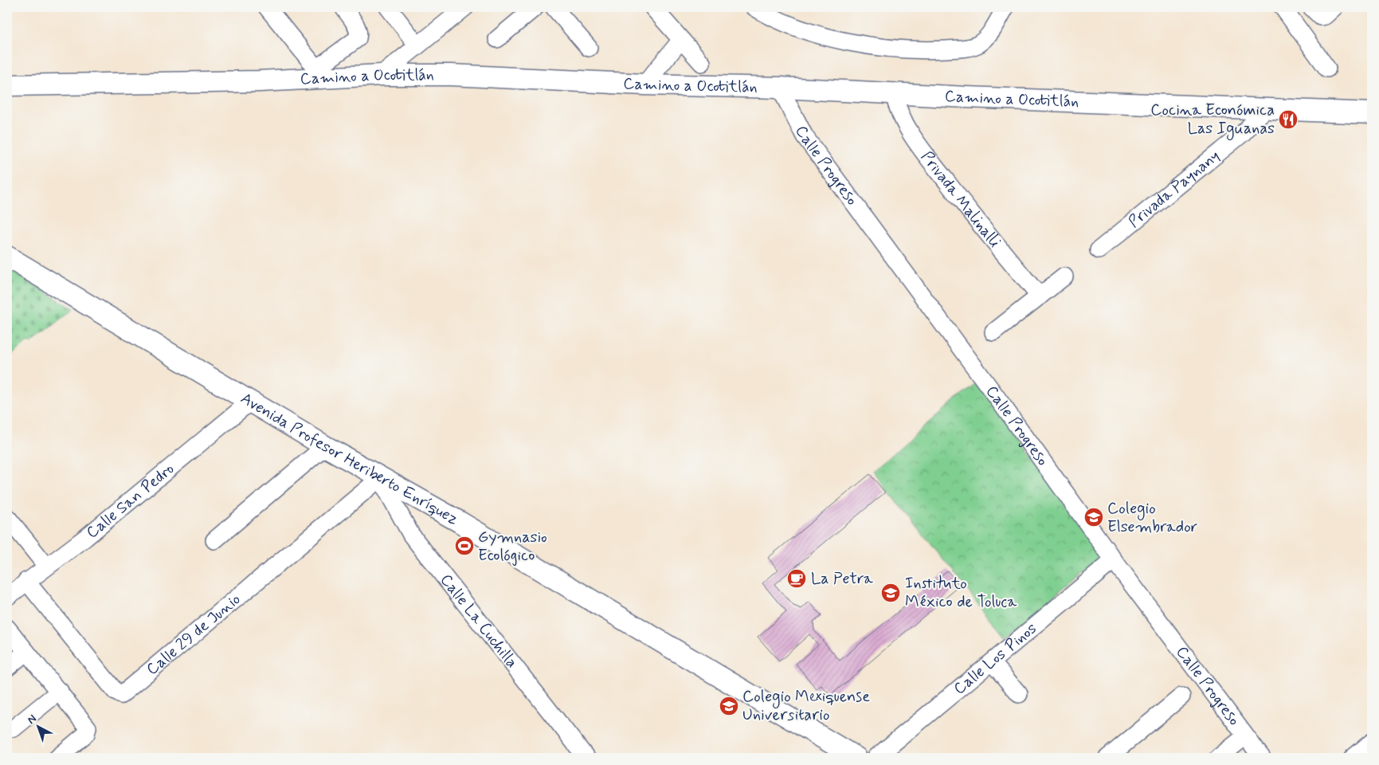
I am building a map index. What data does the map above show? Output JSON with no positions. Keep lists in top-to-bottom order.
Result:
{
  "streets": {
    "main road": ["Camino a Ocotitlán", "Avenida Profesor Heriberto Enríquez"],
    "street": [
      "Calle Progreso",
      "Privada Paynany",
      "Privada Malinalli",
      "Calle San Pedro",
      "Calle La Cuchilla",
      "Calle 29 de Junio",
      "Calle Los Pinos"
    ]
  },
  "crossings": [
    ["Camino a Ocotitlán", "Calle Progreso"],
    ["Camino a Ocotitlán", "Privada Paynany"],
    ["Camino a Ocotitlán", "Privada Malinalli"],
    ["Calle Progreso", "Calle Los Pinos"],
    ["Avenida Profesor Heriberto Enríquez", "Calle San Pedro"],
    ["Avenida Profesor Heriberto Enríquez", "Calle La Cuchilla"],
    ["Avenida Profesor Heriberto Enríquez", "Calle 29 de Junio"],
    ["Calle San Pedro", "Calle 29 de Junio"],
    ["Calle La Cuchilla", "Calle 29 de Junio"]
  ],
  "places": {
    "restaurant": ["Cocina Económica Las Iguanas"],
    "school or university": ["Colegio Elsembrador", "Instituto México de Toluca", "Colegio Mexiquense Universitario"],
    "sports": ["Gymnasio Ecológico"],
    "cafe": ["La Petra"]
  },
  "north": "top left"
}
